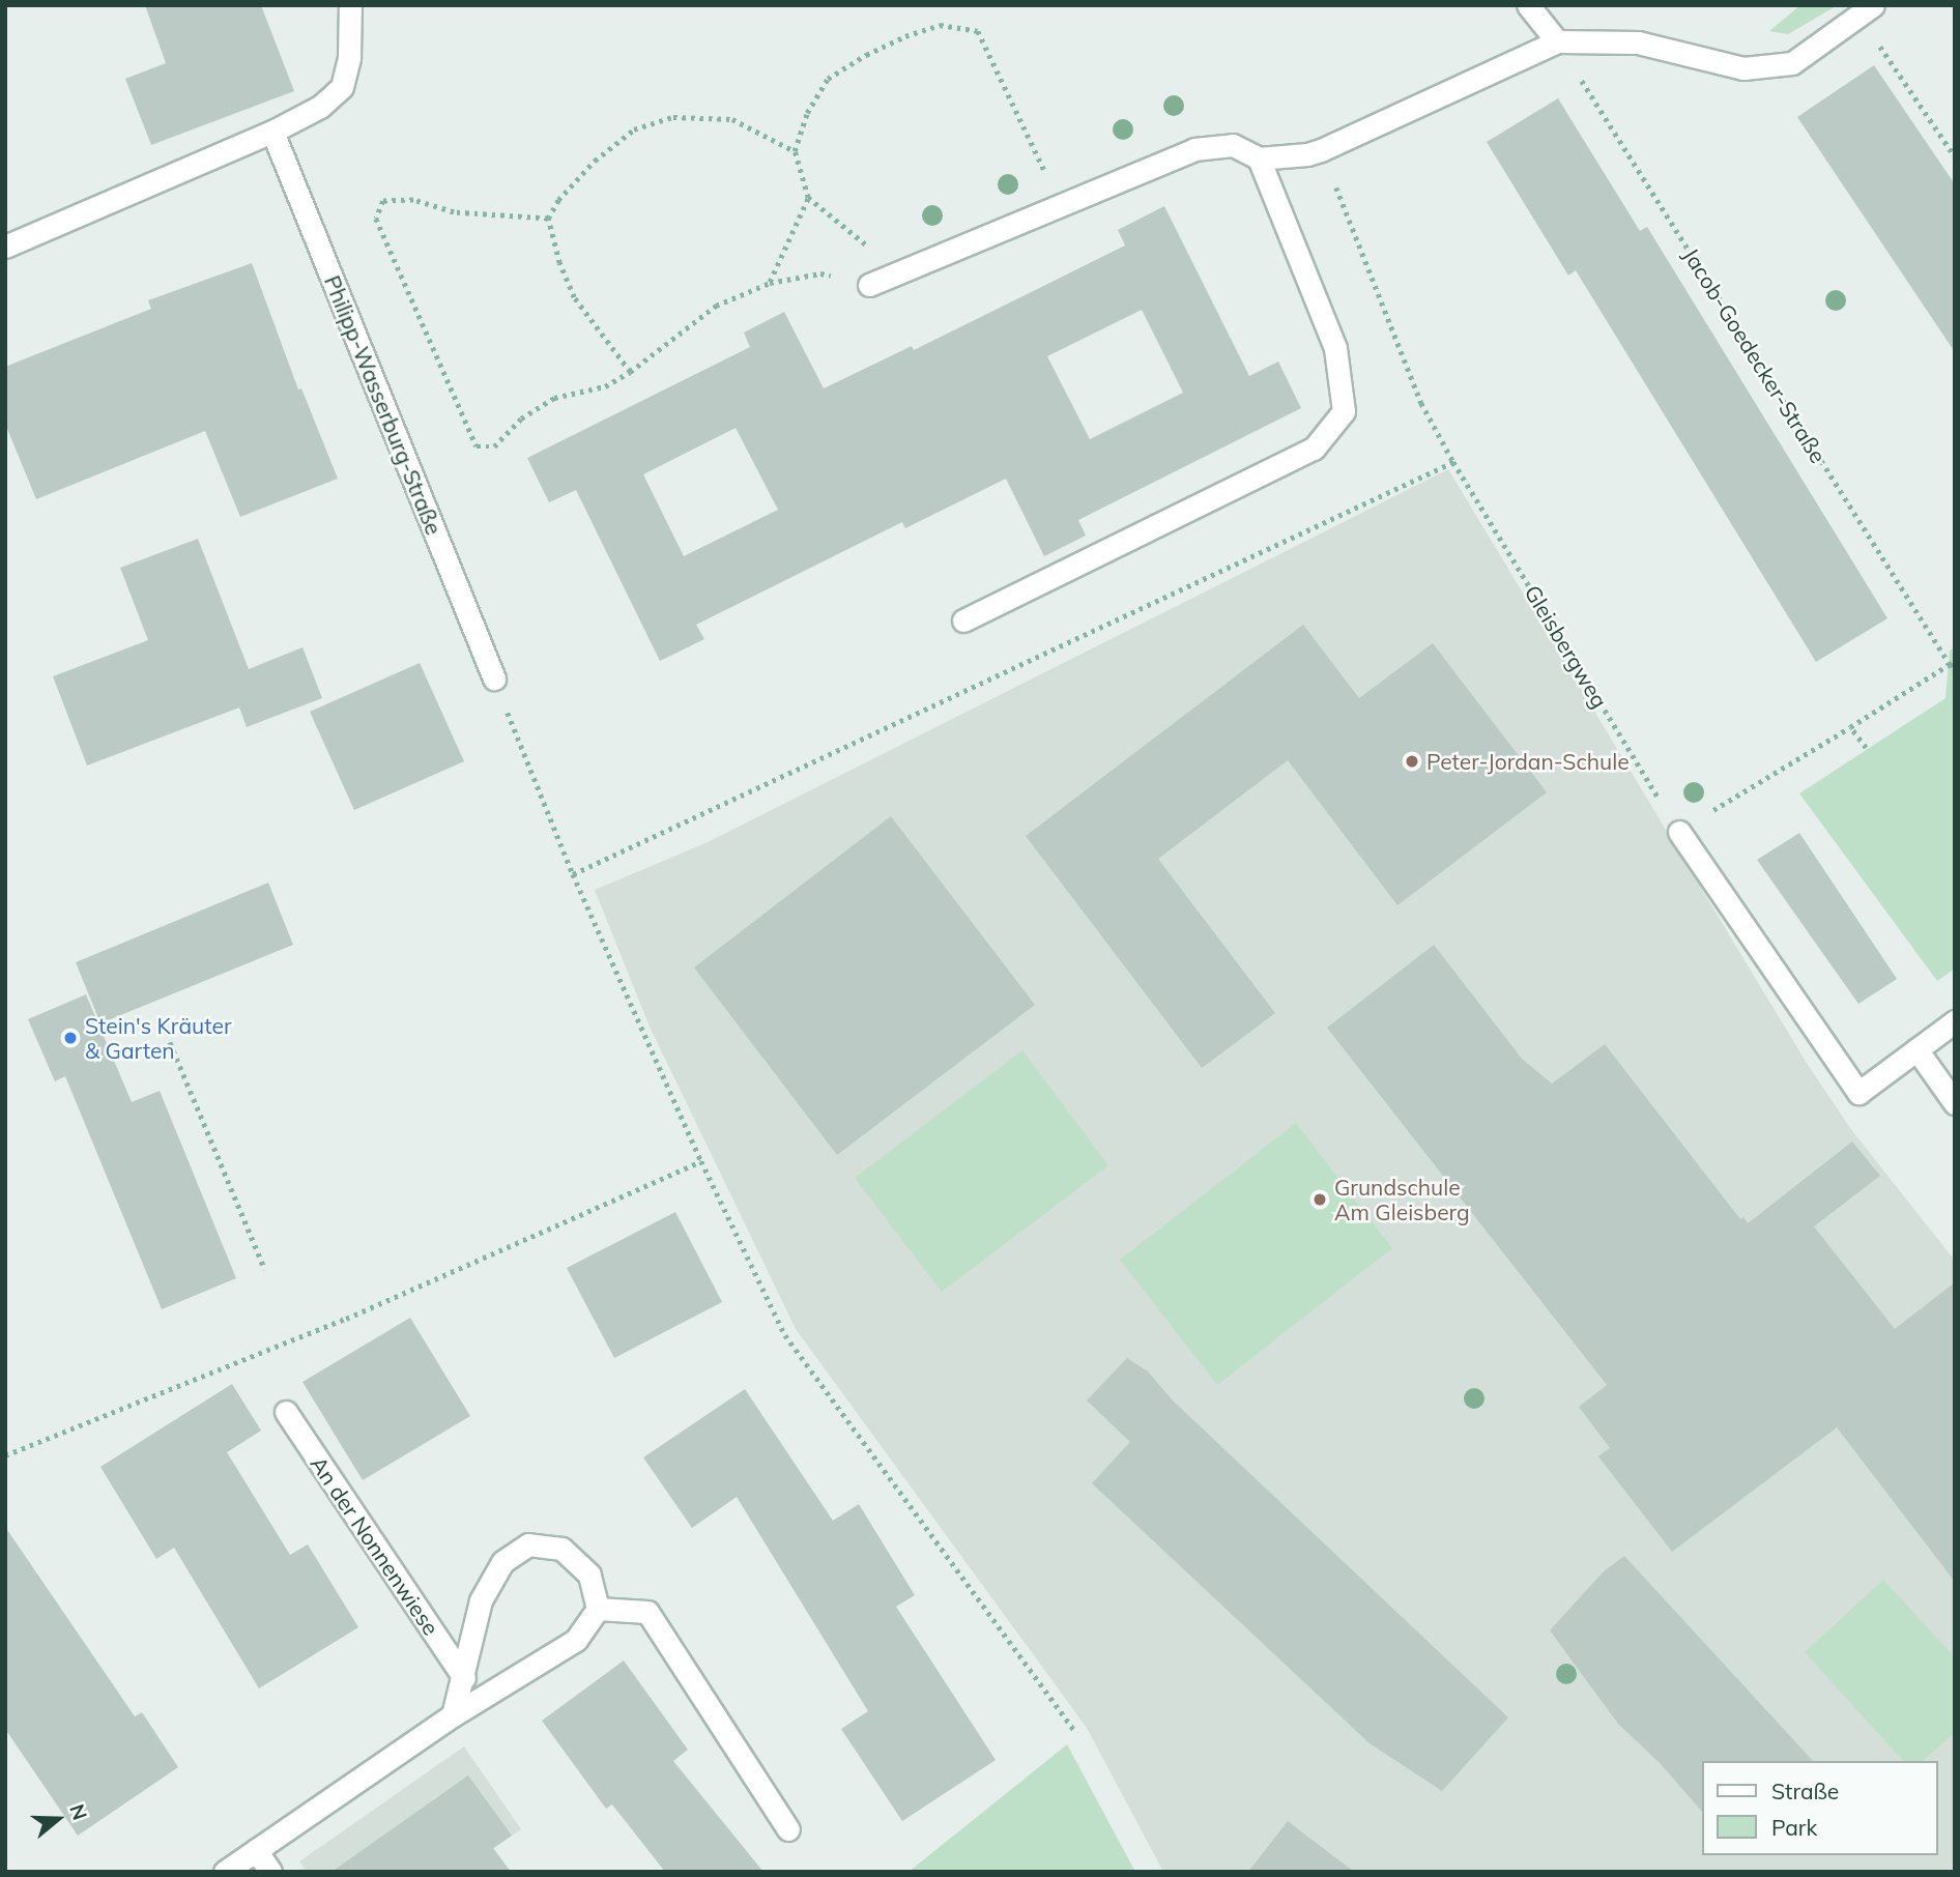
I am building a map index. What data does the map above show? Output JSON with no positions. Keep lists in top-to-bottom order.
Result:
{
  "streets": {
    "street": ["Philipp-Wasserburg-Straße", "An der Nonnenwiese"],
    "path": ["Jacob-Goedecker-Straße", "Gleisbergweg"]
  },
  "places": ["Peter-Jordan-Schule", "Stein's Kräuter & Garten", "Grundschule Am Gleisberg"],
  "legend": ["Straße", "Park"],
  "north": "right"
}
